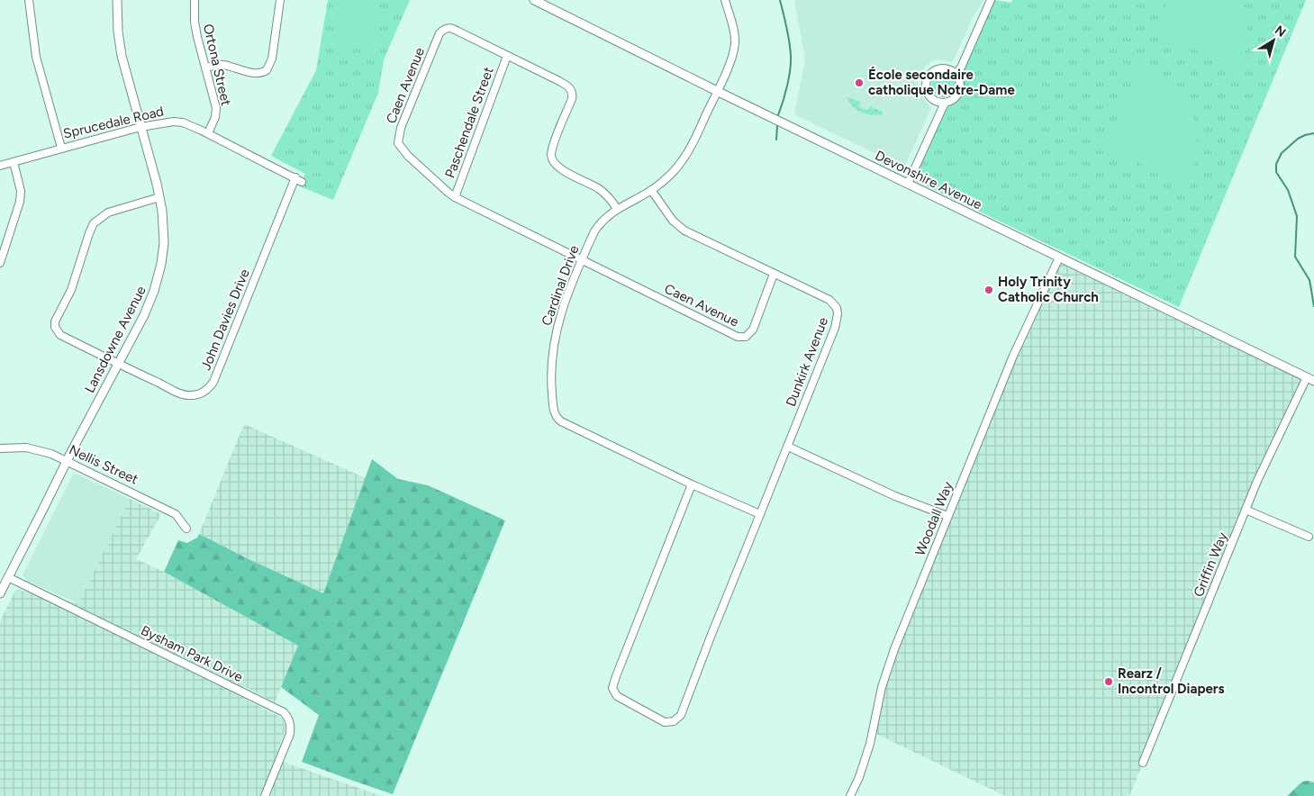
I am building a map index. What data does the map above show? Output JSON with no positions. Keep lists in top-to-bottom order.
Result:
{
  "streets": {
    "main road": ["Devonshire Avenue", "Lansdowne Avenue"],
    "street": [
      "Ortona Street",
      "Caen Avenue",
      "Sprucedale Road",
      "Paschendale Street",
      "Cardinal Drive",
      "John Davies Drive",
      "Dunkirk Avenue",
      "Nellis Street",
      "Woodall Way",
      "Griffin Way",
      "Bysham Park Drive"
    ]
  },
  "crossings": [
    ["Ortona Street", "Sprucedale Road"],
    ["Caen Avenue", "Paschendale Street"],
    ["Caen Avenue", "Cardinal Drive"],
    ["Caen Avenue", "Dunkirk Avenue"],
    ["Sprucedale Road", "John Davies Drive"],
    ["Sprucedale Road", "Lansdowne Avenue"],
    ["Devonshire Avenue", "Cardinal Drive"],
    ["Devonshire Avenue", "Woodall Way"],
    ["Devonshire Avenue", "Griffin Way"],
    ["Cardinal Drive", "Dunkirk Avenue"],
    ["John Davies Drive", "Lansdowne Avenue"],
    ["Lansdowne Avenue", "Nellis Street"],
    ["Lansdowne Avenue", "Bysham Park Drive"]
  ],
  "places": ["École secondaire catholique Notre-Dame", "Holy Trinity Catholic Church", "Rearz / Incontrol Diapers"],
  "north": "top right"
}
